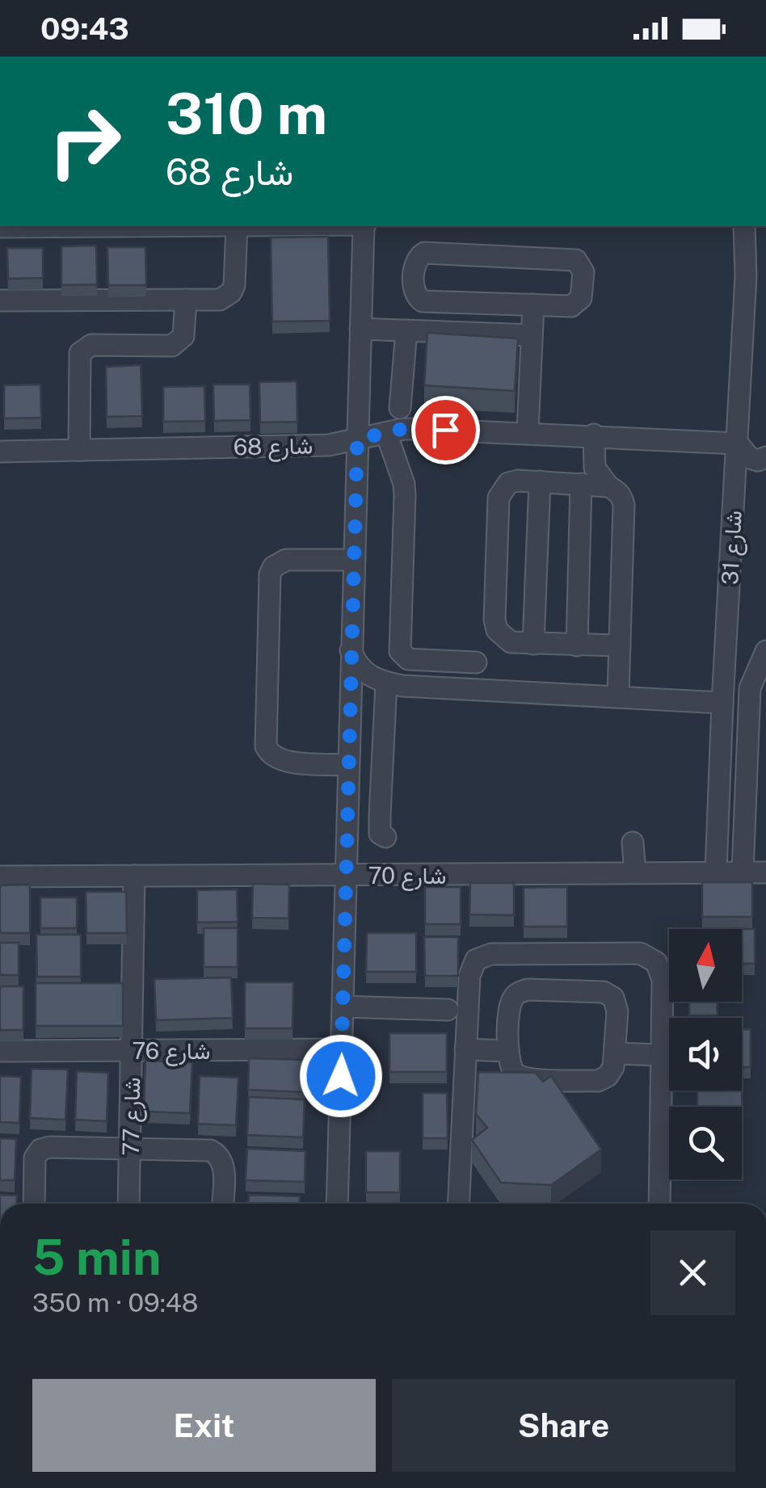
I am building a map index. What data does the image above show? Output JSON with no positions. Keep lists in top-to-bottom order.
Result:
{
  "streets": {
    "street": [
      "شارع 68",
      "شارع 31",
      "شارع 70",
      "شارع 76",
      "شارع 77"
    ]
  },
  "crossings": [
    ["شارع 68", "شارع 31"],
    ["شارع 31", "شارع 70"],
    ["شارع 70", "شارع 77"],
    ["شارع 76", "شارع 77"]
  ],
  "north": "top",
  "page": {
    "status": "09:43",
    "turn": ["310 m", "شارع 68"],
    "heading": ["5 min", "350 m · 09:48"],
    "buttons": ["Exit", "Share"]
  }
}
